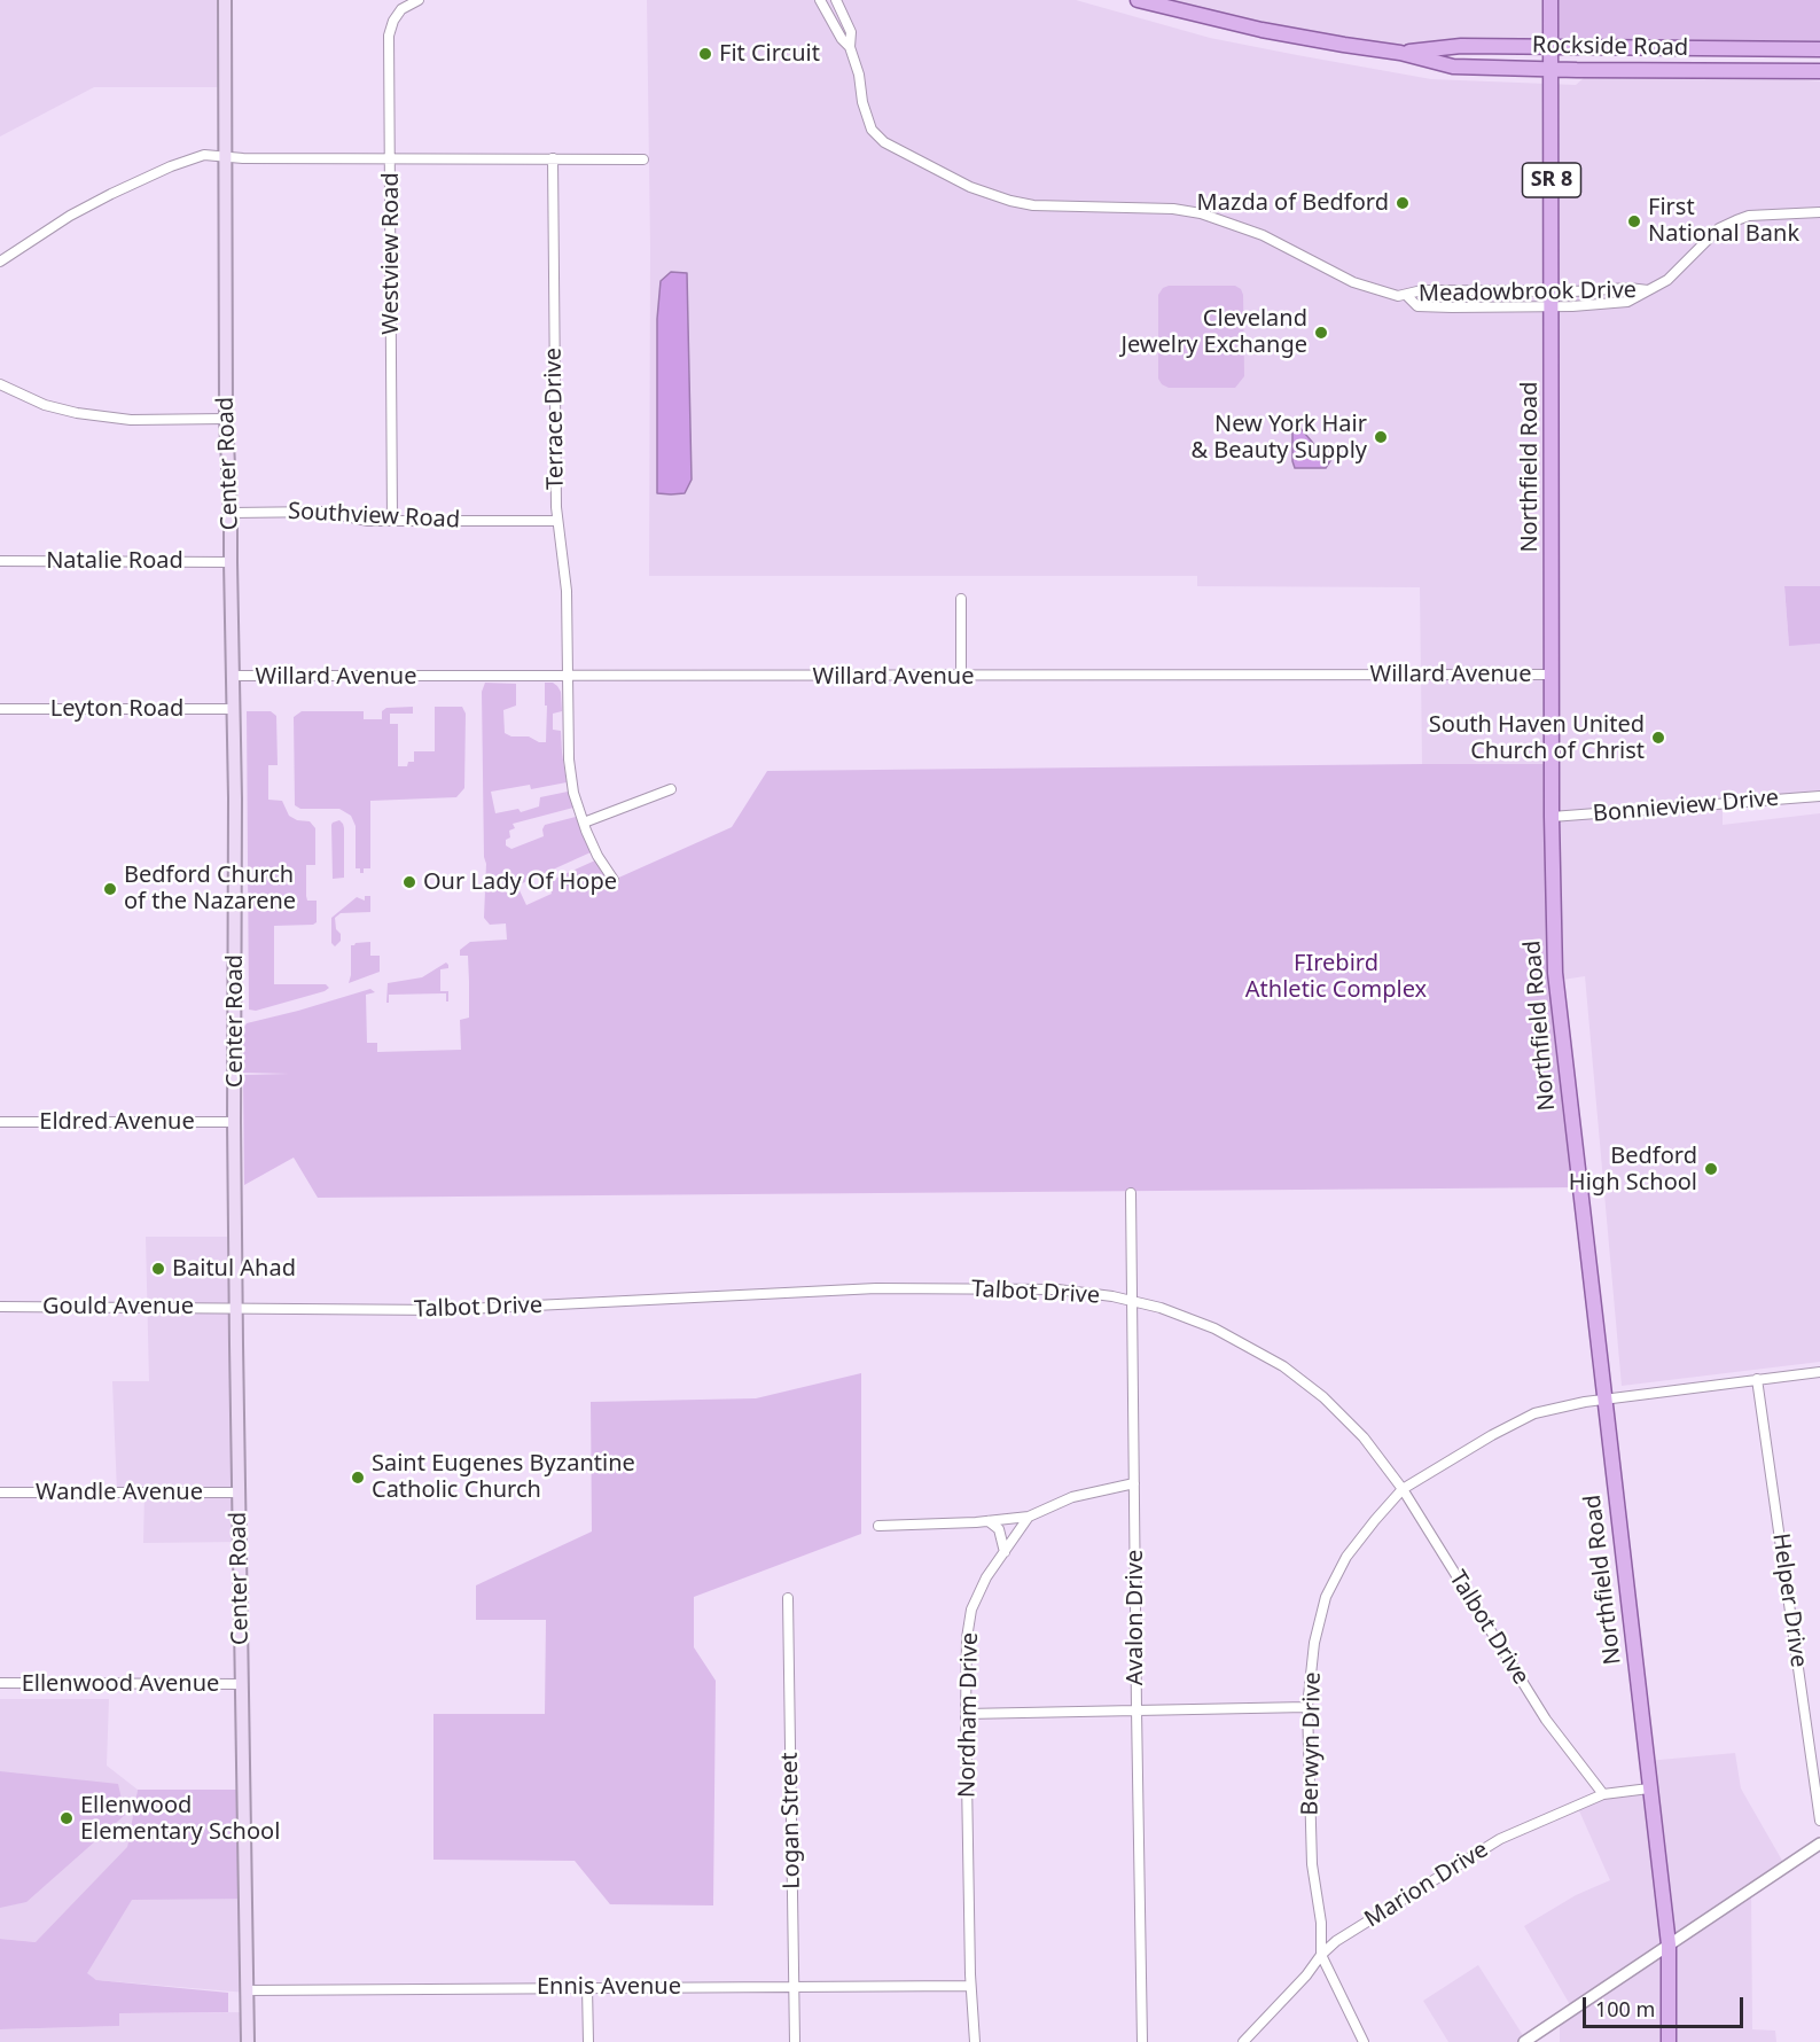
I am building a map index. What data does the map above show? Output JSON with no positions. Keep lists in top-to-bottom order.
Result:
{
  "streets": {
    "main road": [
      "Rockside Road",
      "SR 8",
      "Center Road",
      "Northfield Road"
    ],
    "street": [
      "Westview Road",
      "Meadowbrook Drive",
      "Terrace Drive",
      "Southview Road",
      "Natalie Road",
      "Willard Avenue",
      "Leyton Road",
      "Bonnieview Drive",
      "Eldred Avenue",
      "Talbot Drive",
      "Gould Avenue",
      "Wandle Avenue",
      "Helper Drive",
      "Avalon Drive",
      "Ellenwood Avenue",
      "Nordham Drive",
      "Berwyn Drive",
      "Logan Street",
      "Marion Drive",
      "Ennis Avenue"
    ]
  },
  "crossings": [
    ["Rockside Road", "Northfield Road"],
    ["Westview Road", "Southview Road"],
    ["Meadowbrook Drive", "Northfield Road"],
    ["Terrace Drive", "Southview Road"],
    ["Terrace Drive", "Willard Avenue"],
    ["Center Road", "Southview Road"],
    ["Center Road", "Natalie Road"],
    ["Center Road", "Willard Avenue"],
    ["Center Road", "Leyton Road"],
    ["Center Road", "Eldred Avenue"],
    ["Center Road", "Talbot Drive"],
    ["Center Road", "Gould Avenue"],
    ["Center Road", "Wandle Avenue"],
    ["Center Road", "Ellenwood Avenue"],
    ["Center Road", "Ennis Avenue"],
    ["Northfield Road", "Willard Avenue"],
    ["Northfield Road", "Bonnieview Drive"],
    ["Northfield Road", "Berwyn Drive"],
    ["Northfield Road", "Marion Drive"],
    ["Talbot Drive", "Gould Avenue"],
    ["Talbot Drive", "Avalon Drive"],
    ["Talbot Drive", "Berwyn Drive"],
    ["Talbot Drive", "Marion Drive"],
    ["Helper Drive", "Berwyn Drive"],
    ["Nordham Drive", "Ennis Avenue"],
    ["Berwyn Drive", "Marion Drive"],
    ["Logan Street", "Ennis Avenue"]
  ],
  "parks": ["FIrebird Athletic Complex"],
  "places": [
    "Fit Circuit",
    "Mazda of Bedford",
    "First National Bank",
    "Cleveland Jewelry Exchange",
    "New York Hair & Beauty Supply",
    "South Haven United Church of Christ",
    "Our Lady Of Hope",
    "Bedford Church of the Nazarene",
    "Bedford High School",
    "Baitul Ahad",
    "Saint Eugenes Byzantine Catholic Church",
    "Ellenwood Elementary School"
  ],
  "scale_bar": "100 m"
}
